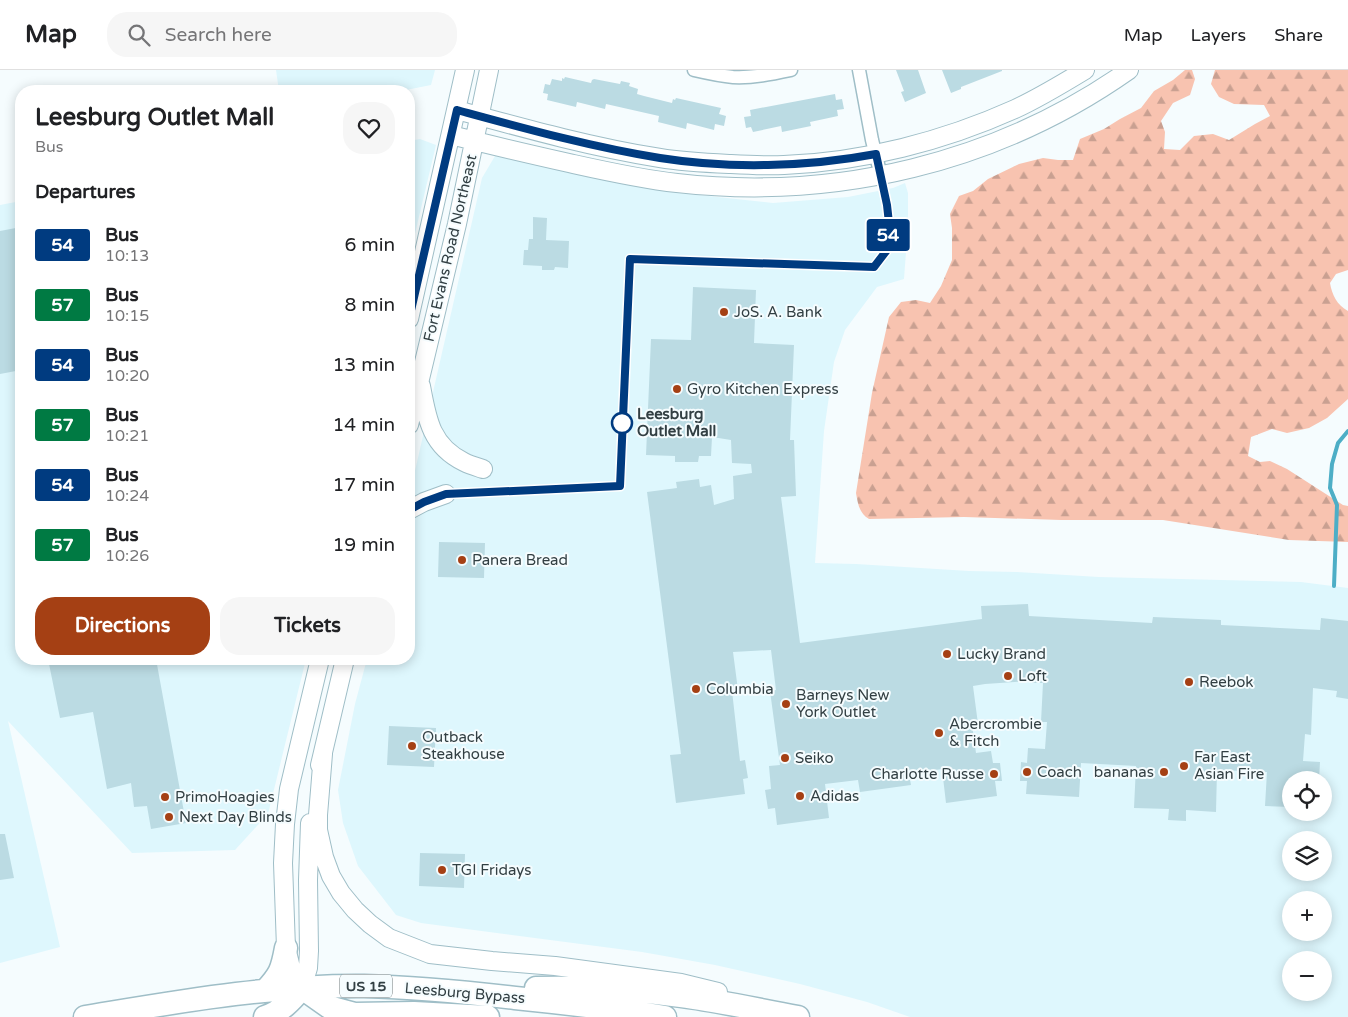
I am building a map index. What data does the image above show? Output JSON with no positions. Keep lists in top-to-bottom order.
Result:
{
  "streets": {
    "highway": ["US 15", "Leesburg Bypass"],
    "main road": ["Fort Evans Road Northeast"]
  },
  "places": [
    "JoS. A. Bank",
    "Gyro Kitchen Express",
    "Leesburg Outlet Mall",
    "Panera Bread",
    "Lucky Brand",
    "Loft",
    "Reebok",
    "Columbia",
    "Barneys New York Outlet",
    "Abercrombie & Fitch",
    "Outback Steakhouse",
    "Seiko",
    "Far East Asian Fire",
    "Coach",
    "bananas",
    "Charlotte Russe",
    "Adidas",
    "PrimoHoagies",
    "Next Day Blinds",
    "TGI Fridays"
  ],
  "lines": ["bus line 54"],
  "page": {
    "header": "Map",
    "search": "Search here",
    "nav": ["Map", "Layers", "Share"],
    "on_map": "54",
    "heading": [
      ["Leesburg Outlet Mall", "Bus"],
      "Departures"
    ],
    "list": [
      {
        "mark": "54",
        "name": "Bus",
        "note": "10:13",
        "value": "6 min"
      },
      {
        "mark": "57",
        "name": "Bus",
        "note": "10:15",
        "value": "8 min"
      },
      {
        "mark": "54",
        "name": "Bus",
        "note": "10:20",
        "value": "13 min"
      },
      {
        "mark": "57",
        "name": "Bus",
        "note": "10:21",
        "value": "14 min"
      },
      {
        "mark": "54",
        "name": "Bus",
        "note": "10:24",
        "value": "17 min"
      },
      {
        "mark": "57",
        "name": "Bus",
        "note": "10:26",
        "value": "19 min"
      }
    ],
    "buttons": ["Directions", "Tickets"],
    "map_buttons": ["+", "−"]
  }
}
